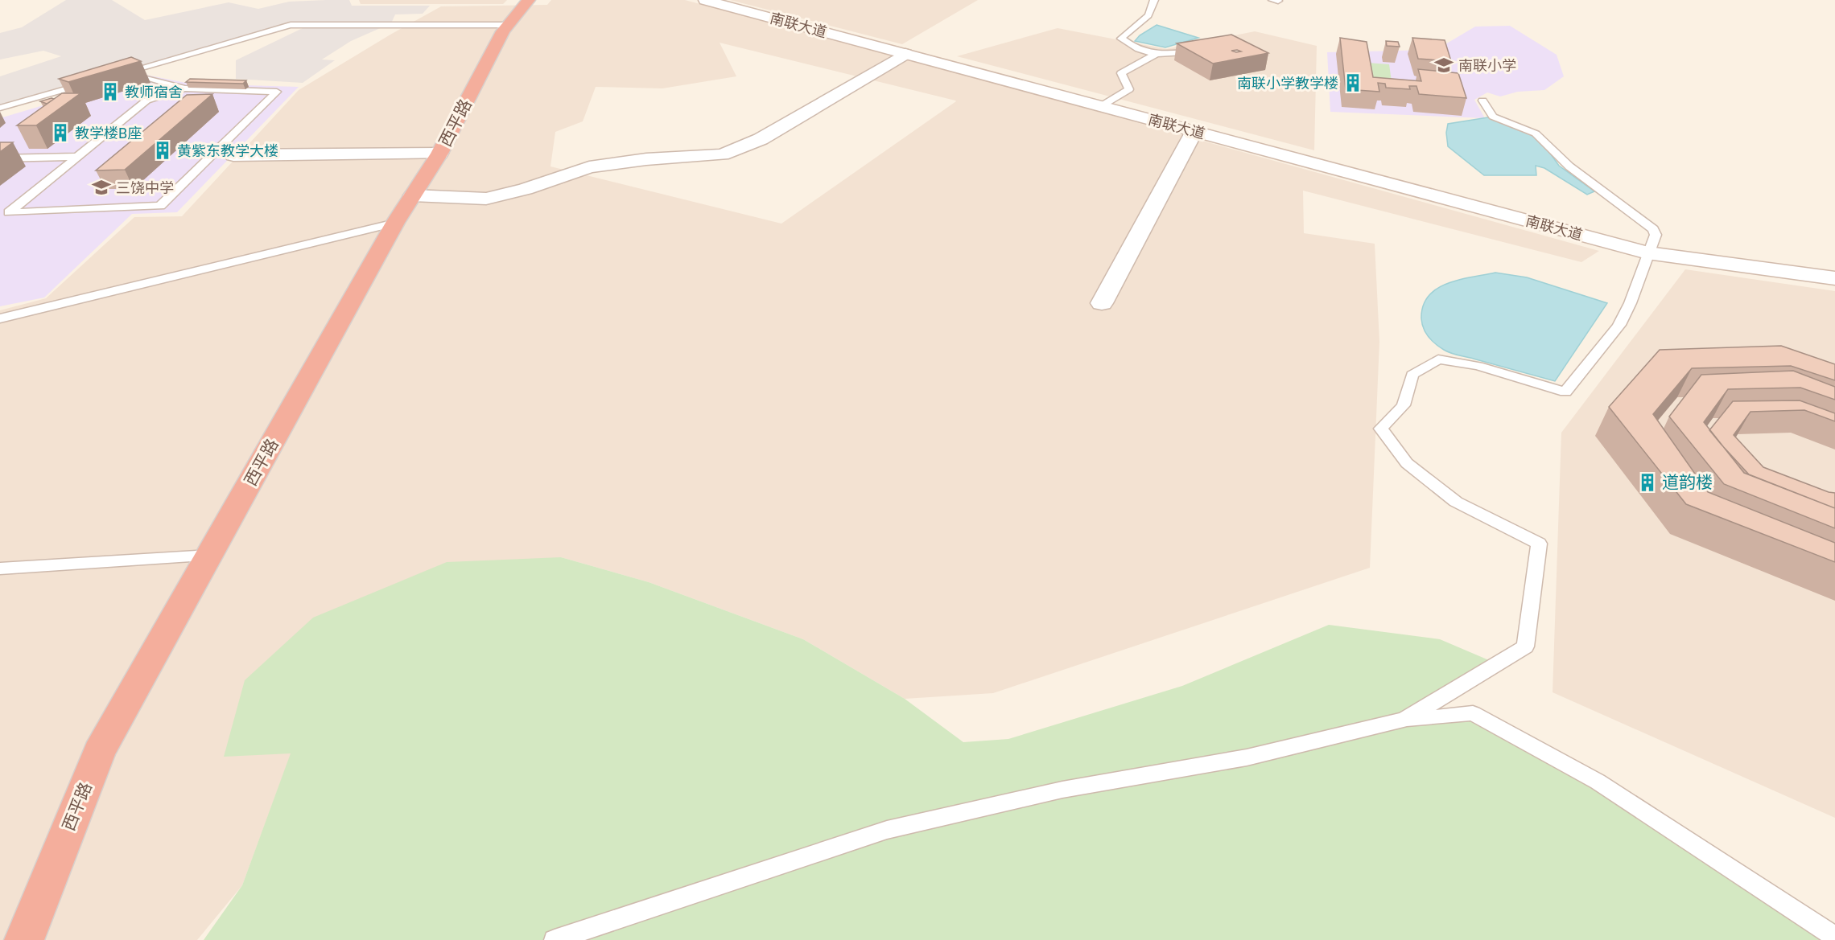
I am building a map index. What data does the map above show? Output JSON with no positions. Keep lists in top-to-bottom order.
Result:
{
  "streets": {
    "highway": ["西平路"],
    "street": ["南联大道"]
  },
  "places": {
    "school or university": ["南联小学", "三饶中学"],
    "building": [
      "南联小学教学楼",
      "教师宿舍",
      "教学楼B座",
      "黄紫东教学大楼",
      "道韵楼"
    ]
  }
}
